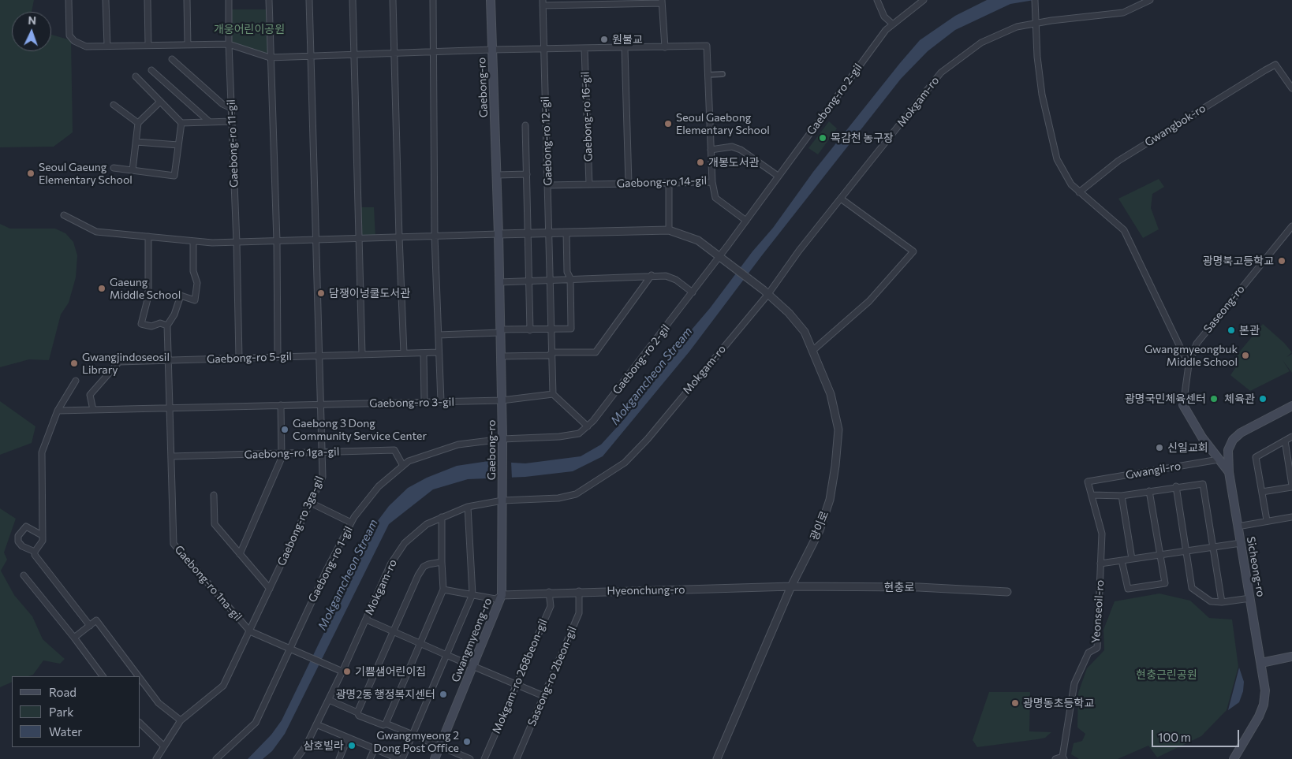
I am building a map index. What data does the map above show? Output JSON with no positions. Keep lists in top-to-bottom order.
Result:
{
  "streets": {
    "main road": ["Gaebong-ro", "Sicheong-ro", "Gwangmyeong-ro"],
    "street": [
      "Gaebong-ro 2-gil",
      "Mokgam-ro",
      "Gaebong-ro 16-gil",
      "Gwangbok-ro",
      "Gaebong-ro 12-gil",
      "Gaebong-ro 11-gil",
      "Gaebong-ro 14-gil",
      "Saseong-ro",
      "Gaebong-ro 5-gil",
      "Gaebong-ro 3-gil",
      "Gaebong-ro 1ga-gil",
      "Gwangil-ro",
      "Gaebong-ro 3ga-gil",
      "광이로",
      "Gaebong-ro 1-gil",
      "Gaebong-ro 1na-gil",
      "현충로",
      "Hyeonchung-ro",
      "Yeonseoil-ro",
      "Mokgam-ro 268beon-gil",
      "Saseong-ro 2beon-gil"
    ]
  },
  "crossings": [
    ["Gaebong-ro", "Gaebong-ro 2-gil"],
    ["Gaebong-ro", "Mokgam-ro"],
    ["Gaebong-ro", "Gaebong-ro 3-gil"],
    ["Gaebong-ro", "Gaebong-ro 1-gil"],
    ["Gaebong-ro", "Gwangmyeong-ro"],
    ["Gaebong-ro 2-gil", "Gaebong-ro 1-gil"],
    ["Mokgam-ro", "광이로"],
    ["Mokgam-ro", "Gaebong-ro 1na-gil"],
    ["Mokgam-ro", "Gwangmyeong-ro"],
    ["Gaebong-ro 16-gil", "Gaebong-ro 14-gil"],
    ["Gaebong-ro 12-gil", "Gaebong-ro 14-gil"],
    ["Gaebong-ro 11-gil", "Gaebong-ro 5-gil"],
    ["Gaebong-ro 5-gil", "Gaebong-ro 3-gil"],
    ["Gaebong-ro 3-gil", "Gaebong-ro 3ga-gil"],
    ["Gaebong-ro 3-gil", "Gaebong-ro 1na-gil"],
    ["Gaebong-ro 1ga-gil", "Gaebong-ro 3ga-gil"],
    ["Gaebong-ro 1ga-gil", "Gaebong-ro 1-gil"],
    ["Gaebong-ro 1ga-gil", "Gaebong-ro 1na-gil"],
    ["Gwangil-ro", "Yeonseoil-ro"],
    ["Gaebong-ro 3ga-gil", "Gaebong-ro 1na-gil"],
    ["광이로", "현충로"],
    ["광이로", "Hyeonchung-ro"],
    ["Gaebong-ro 1-gil", "Gaebong-ro 1na-gil"],
    ["현충로", "Hyeonchung-ro"],
    ["Hyeonchung-ro", "Gwangmyeong-ro"],
    ["Hyeonchung-ro", "Mokgam-ro 268beon-gil"],
    ["Hyeonchung-ro", "Saseong-ro 2beon-gil"]
  ],
  "water": ["Mokgamcheon Stream"],
  "parks": ["개웅어린이공원", "현충근린공원"],
  "places": [
    "원불교",
    "Seoul Gaebong Elementary School",
    "목감천 농구장",
    "개봉도서관",
    "Seoul Gaeung Elementary School",
    "광명북고등학교",
    "Gaeung Middle School",
    "담쟁이넝쿨도서관",
    "본관",
    "Gwangmyeongbuk Middle School",
    "Gwangjindoseosil Library",
    "광명국민체육센터",
    "체육관",
    "Gaebong 3 Dong Community Service Center",
    "신일교회",
    "기쁨샘어린이집",
    "광명2동 행정복지센터",
    "광명동초등학교",
    "Gwangmyeong 2 Dong Post Office",
    "삼호빌라"
  ],
  "legend": ["Road", "Park", "Water"],
  "scale_bar": "100 m",
  "north": "top"
}
